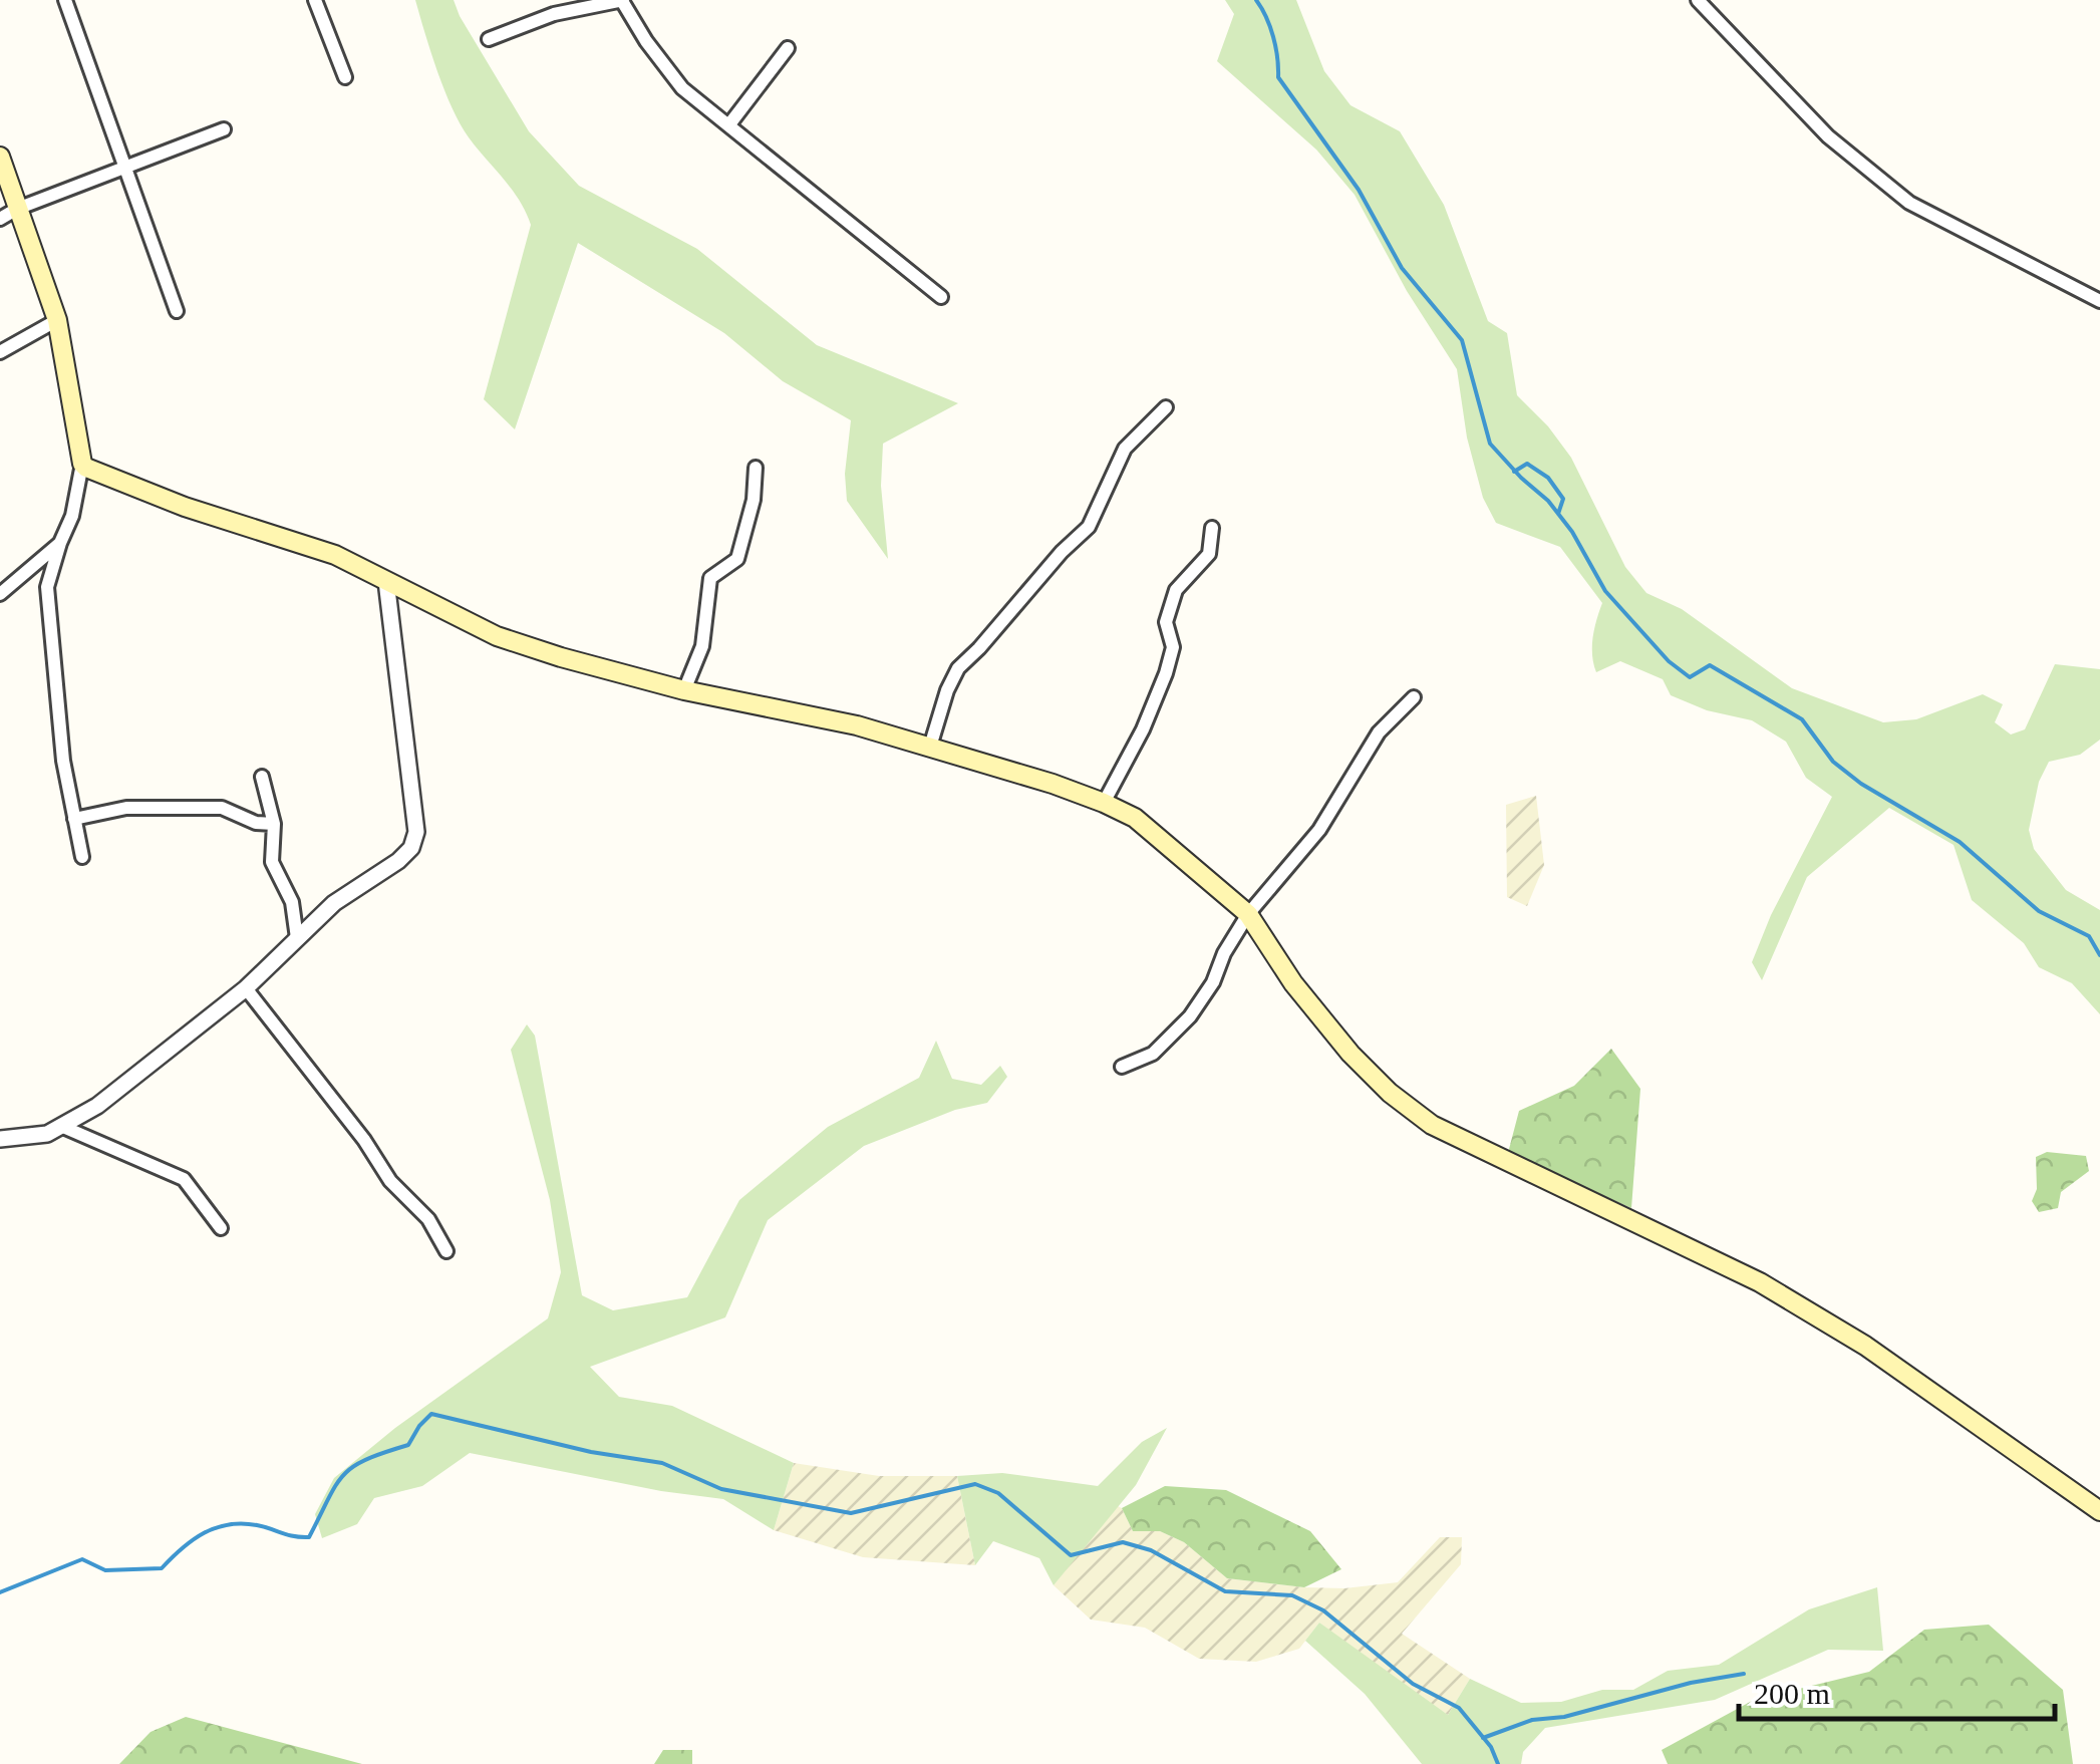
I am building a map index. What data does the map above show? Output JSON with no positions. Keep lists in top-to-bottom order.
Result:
{
  "scale_bar": "200 m"
}
